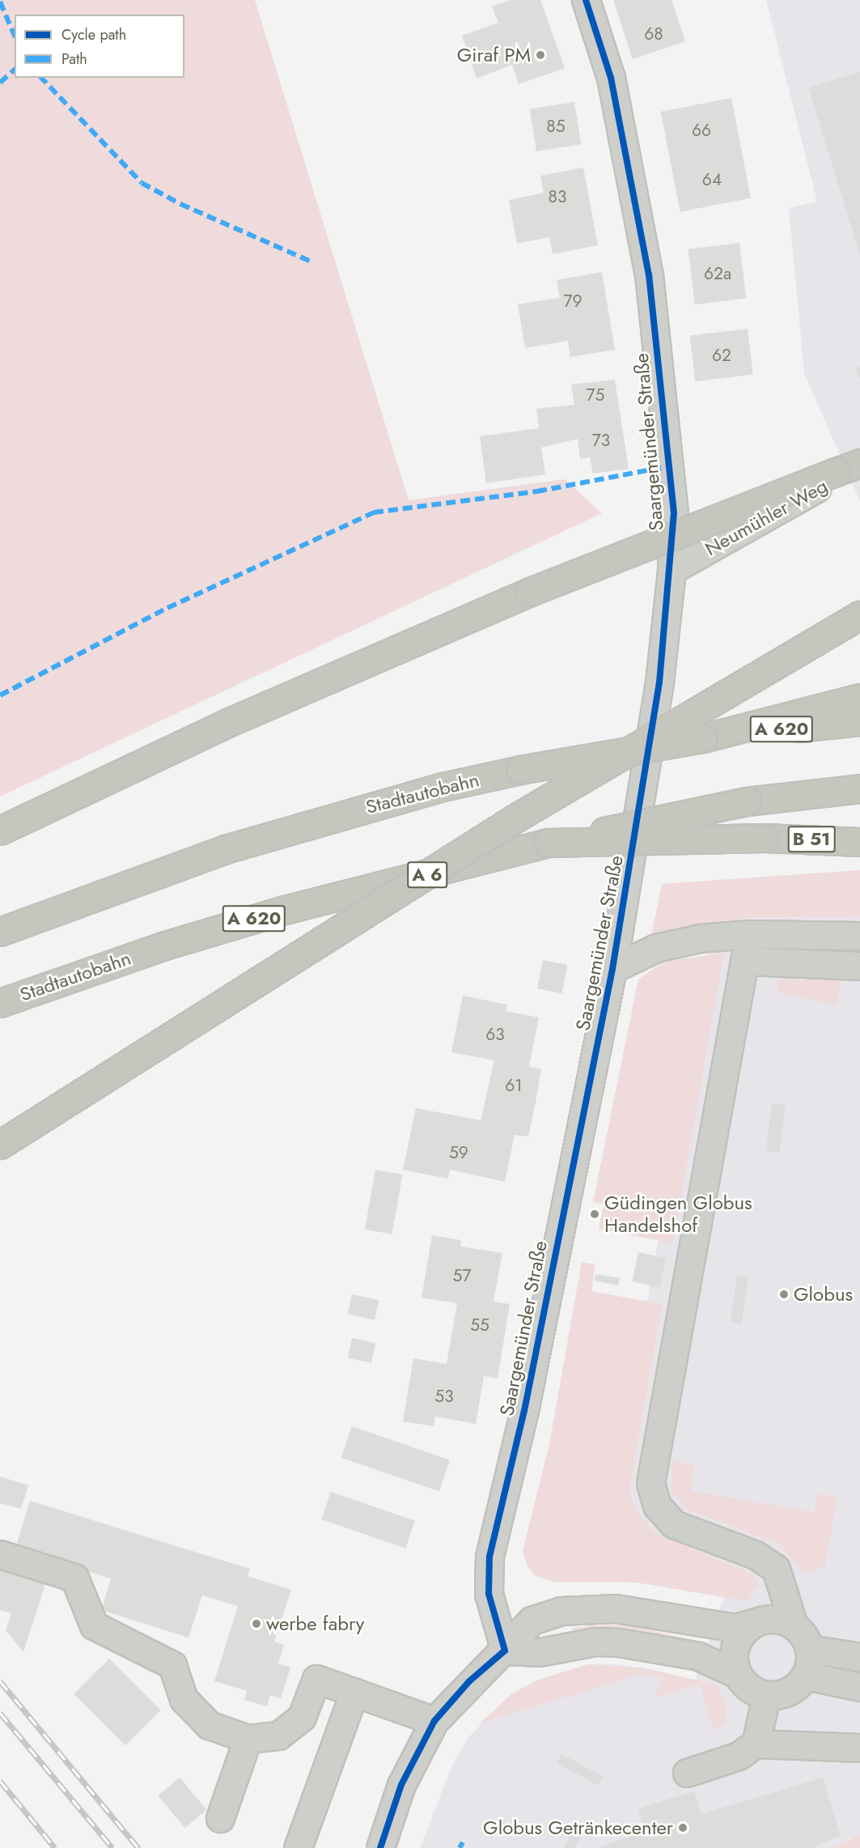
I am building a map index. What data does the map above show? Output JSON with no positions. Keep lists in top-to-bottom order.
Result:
{
  "streets": {
    "highway": [
      "A 620",
      "Stadtautobahn",
      "B 51",
      "A 6"
    ],
    "street": ["Saargemünder Straße", "Neumühler Weg"]
  },
  "crossings": [
    ["Saargemünder Straße", "Neumühler Weg"],
    ["Stadtautobahn", "B 51"]
  ],
  "places": [
    "Giraf PM",
    "Güdingen Globus Handelshof",
    "Globus",
    "werbe fabry",
    "Globus Getränkecenter"
  ],
  "house_numbers": [
    "68",
    "85",
    "66",
    "64",
    "83",
    "62a",
    "79",
    "62",
    "75",
    "73",
    "63",
    "61",
    "59",
    "57",
    "55",
    "53"
  ],
  "legend": ["Cycle path", "Path"]
}
